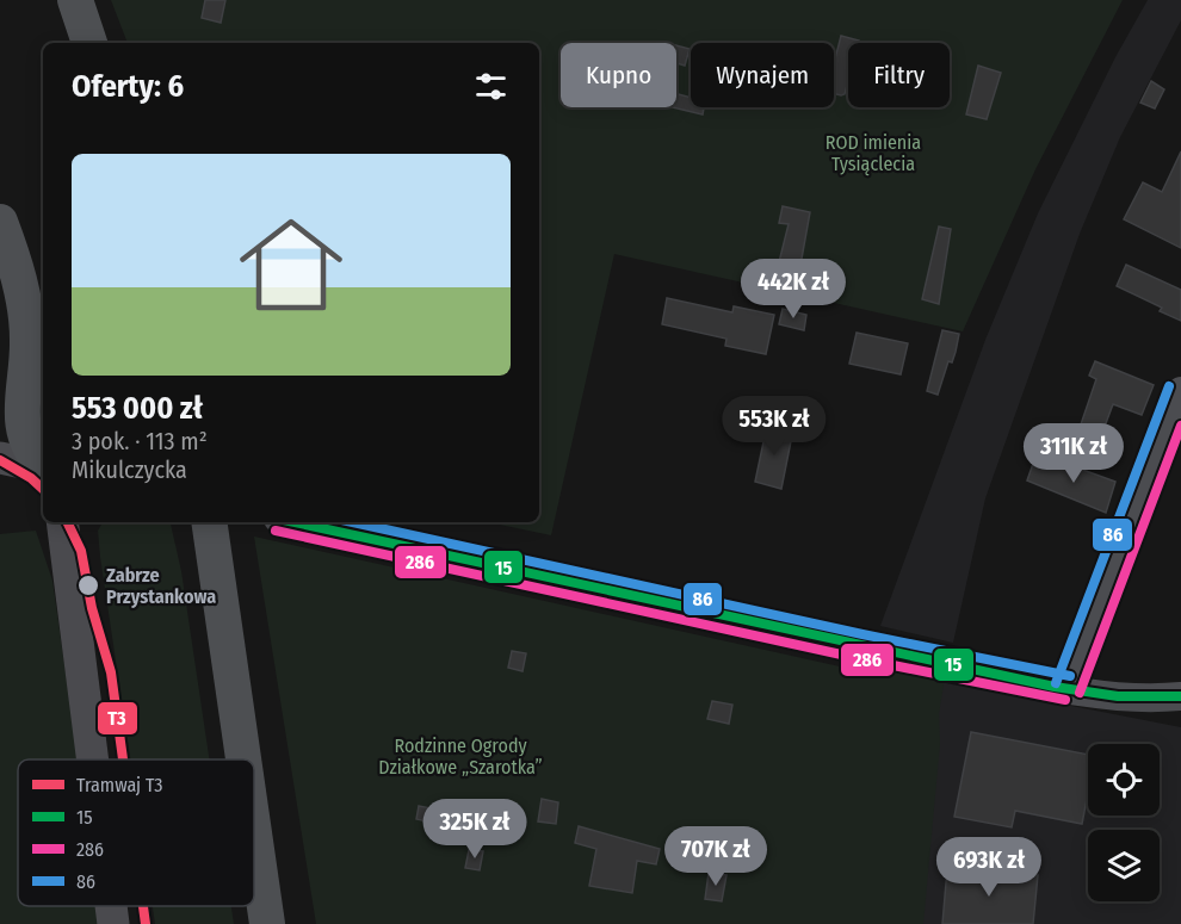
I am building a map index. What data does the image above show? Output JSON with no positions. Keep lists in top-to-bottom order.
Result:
{
  "parks": ["ROD imienia Tysiąclecia", "Rodzinne Ogrody Działkowe „Szarotka”"],
  "places": ["Zabrze Przystankowa"],
  "lines": [
    "transit line 86",
    "transit line 286",
    "tram line T3",
    "transit line 15"
  ],
  "legend": [
    "Tramwaj T3",
    "15",
    "286",
    "86"
  ],
  "page": {
    "chip": ["Kupno", "Wynajem", "Filtry"],
    "heading": "Oferty: 6",
    "list": [
      {
        "name": "553 000 zł",
        "note": "3 pok. · 113 m² · Mikulczycka"
      }
    ],
    "price": [
      "442K zł",
      "553K zł",
      "311K zł",
      "325K zł",
      "707K zł",
      "693K zł"
    ]
  }
}
